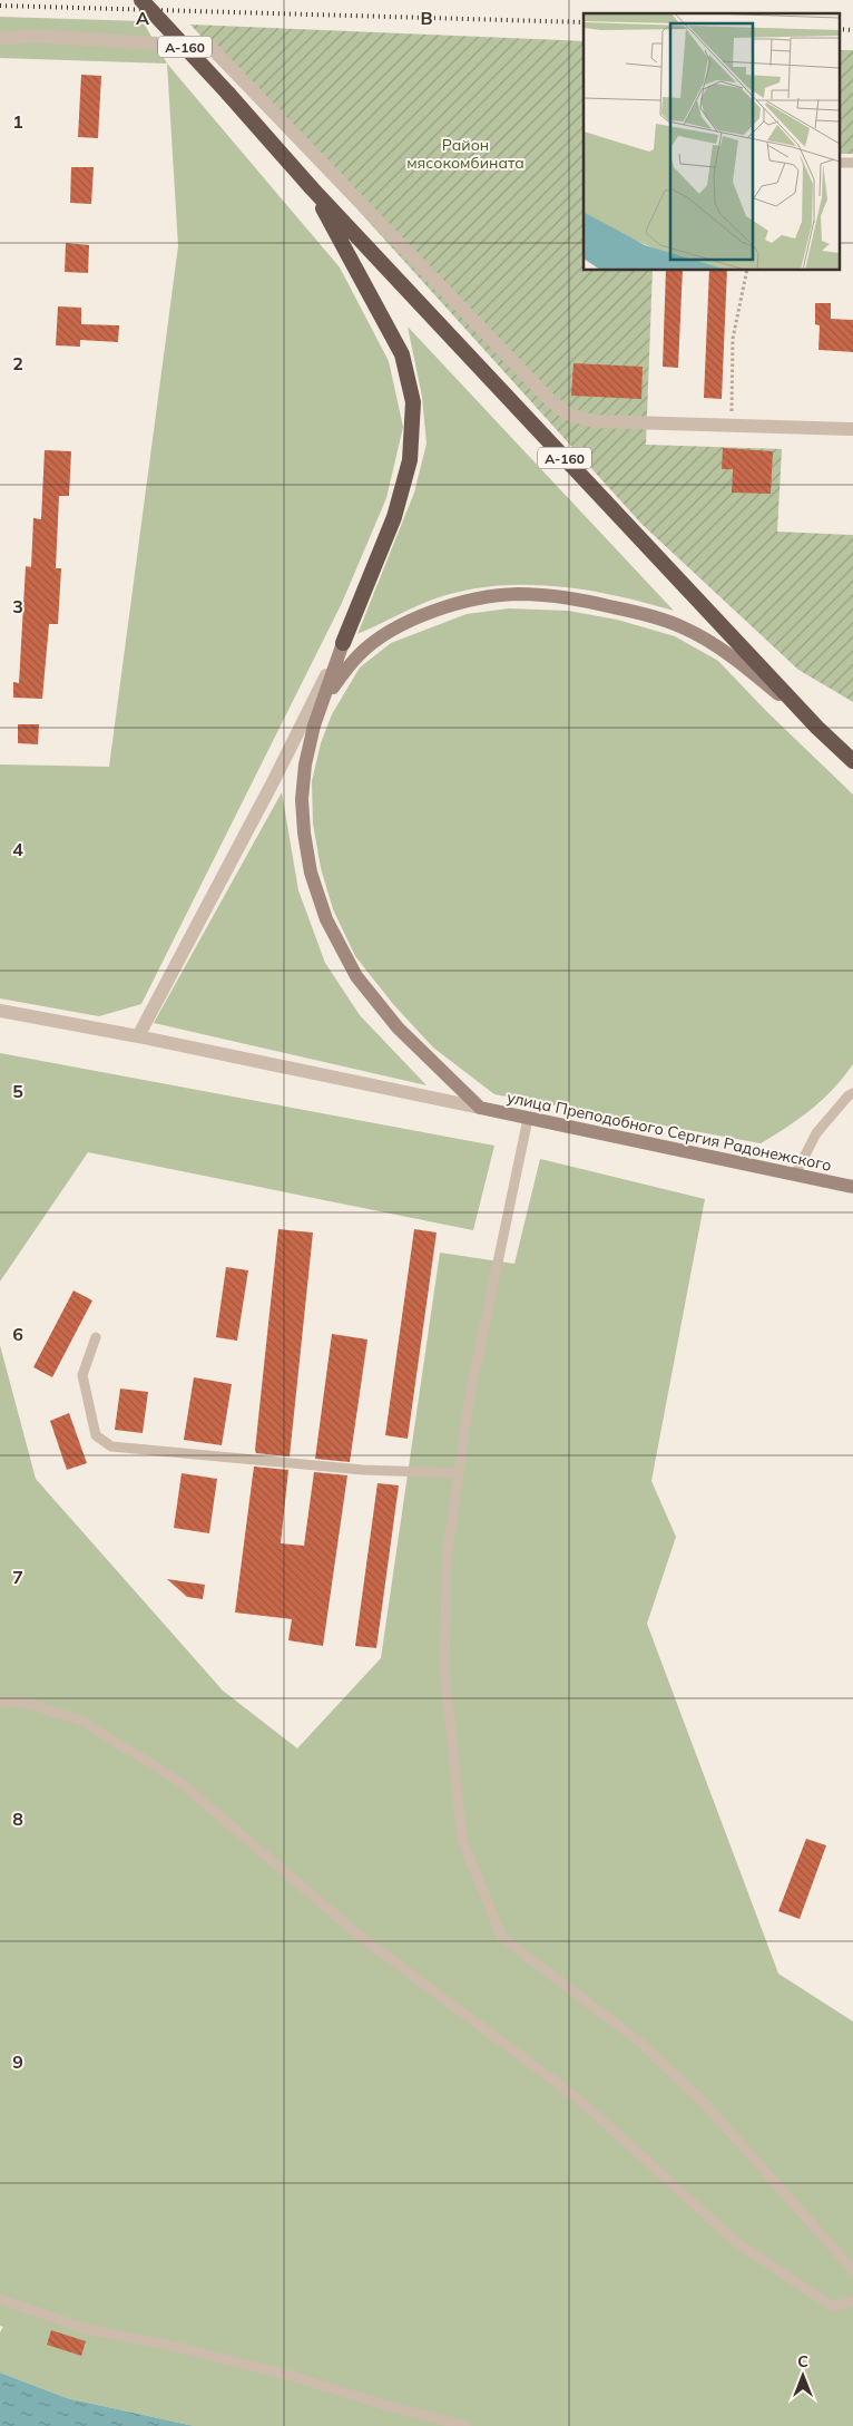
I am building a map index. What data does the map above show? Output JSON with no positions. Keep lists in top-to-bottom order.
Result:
{
  "streets": {
    "highway": ["А-160"],
    "main road": ["улица Преподобного Сергия Радонежского"]
  },
  "parks": ["Район мясокомбината"],
  "north": "top",
  "grid": {
    "columns": ["A", "B"],
    "rows": [
      "1",
      "2",
      "3",
      "4",
      "5",
      "6",
      "7",
      "8",
      "9"
    ]
  }
}
